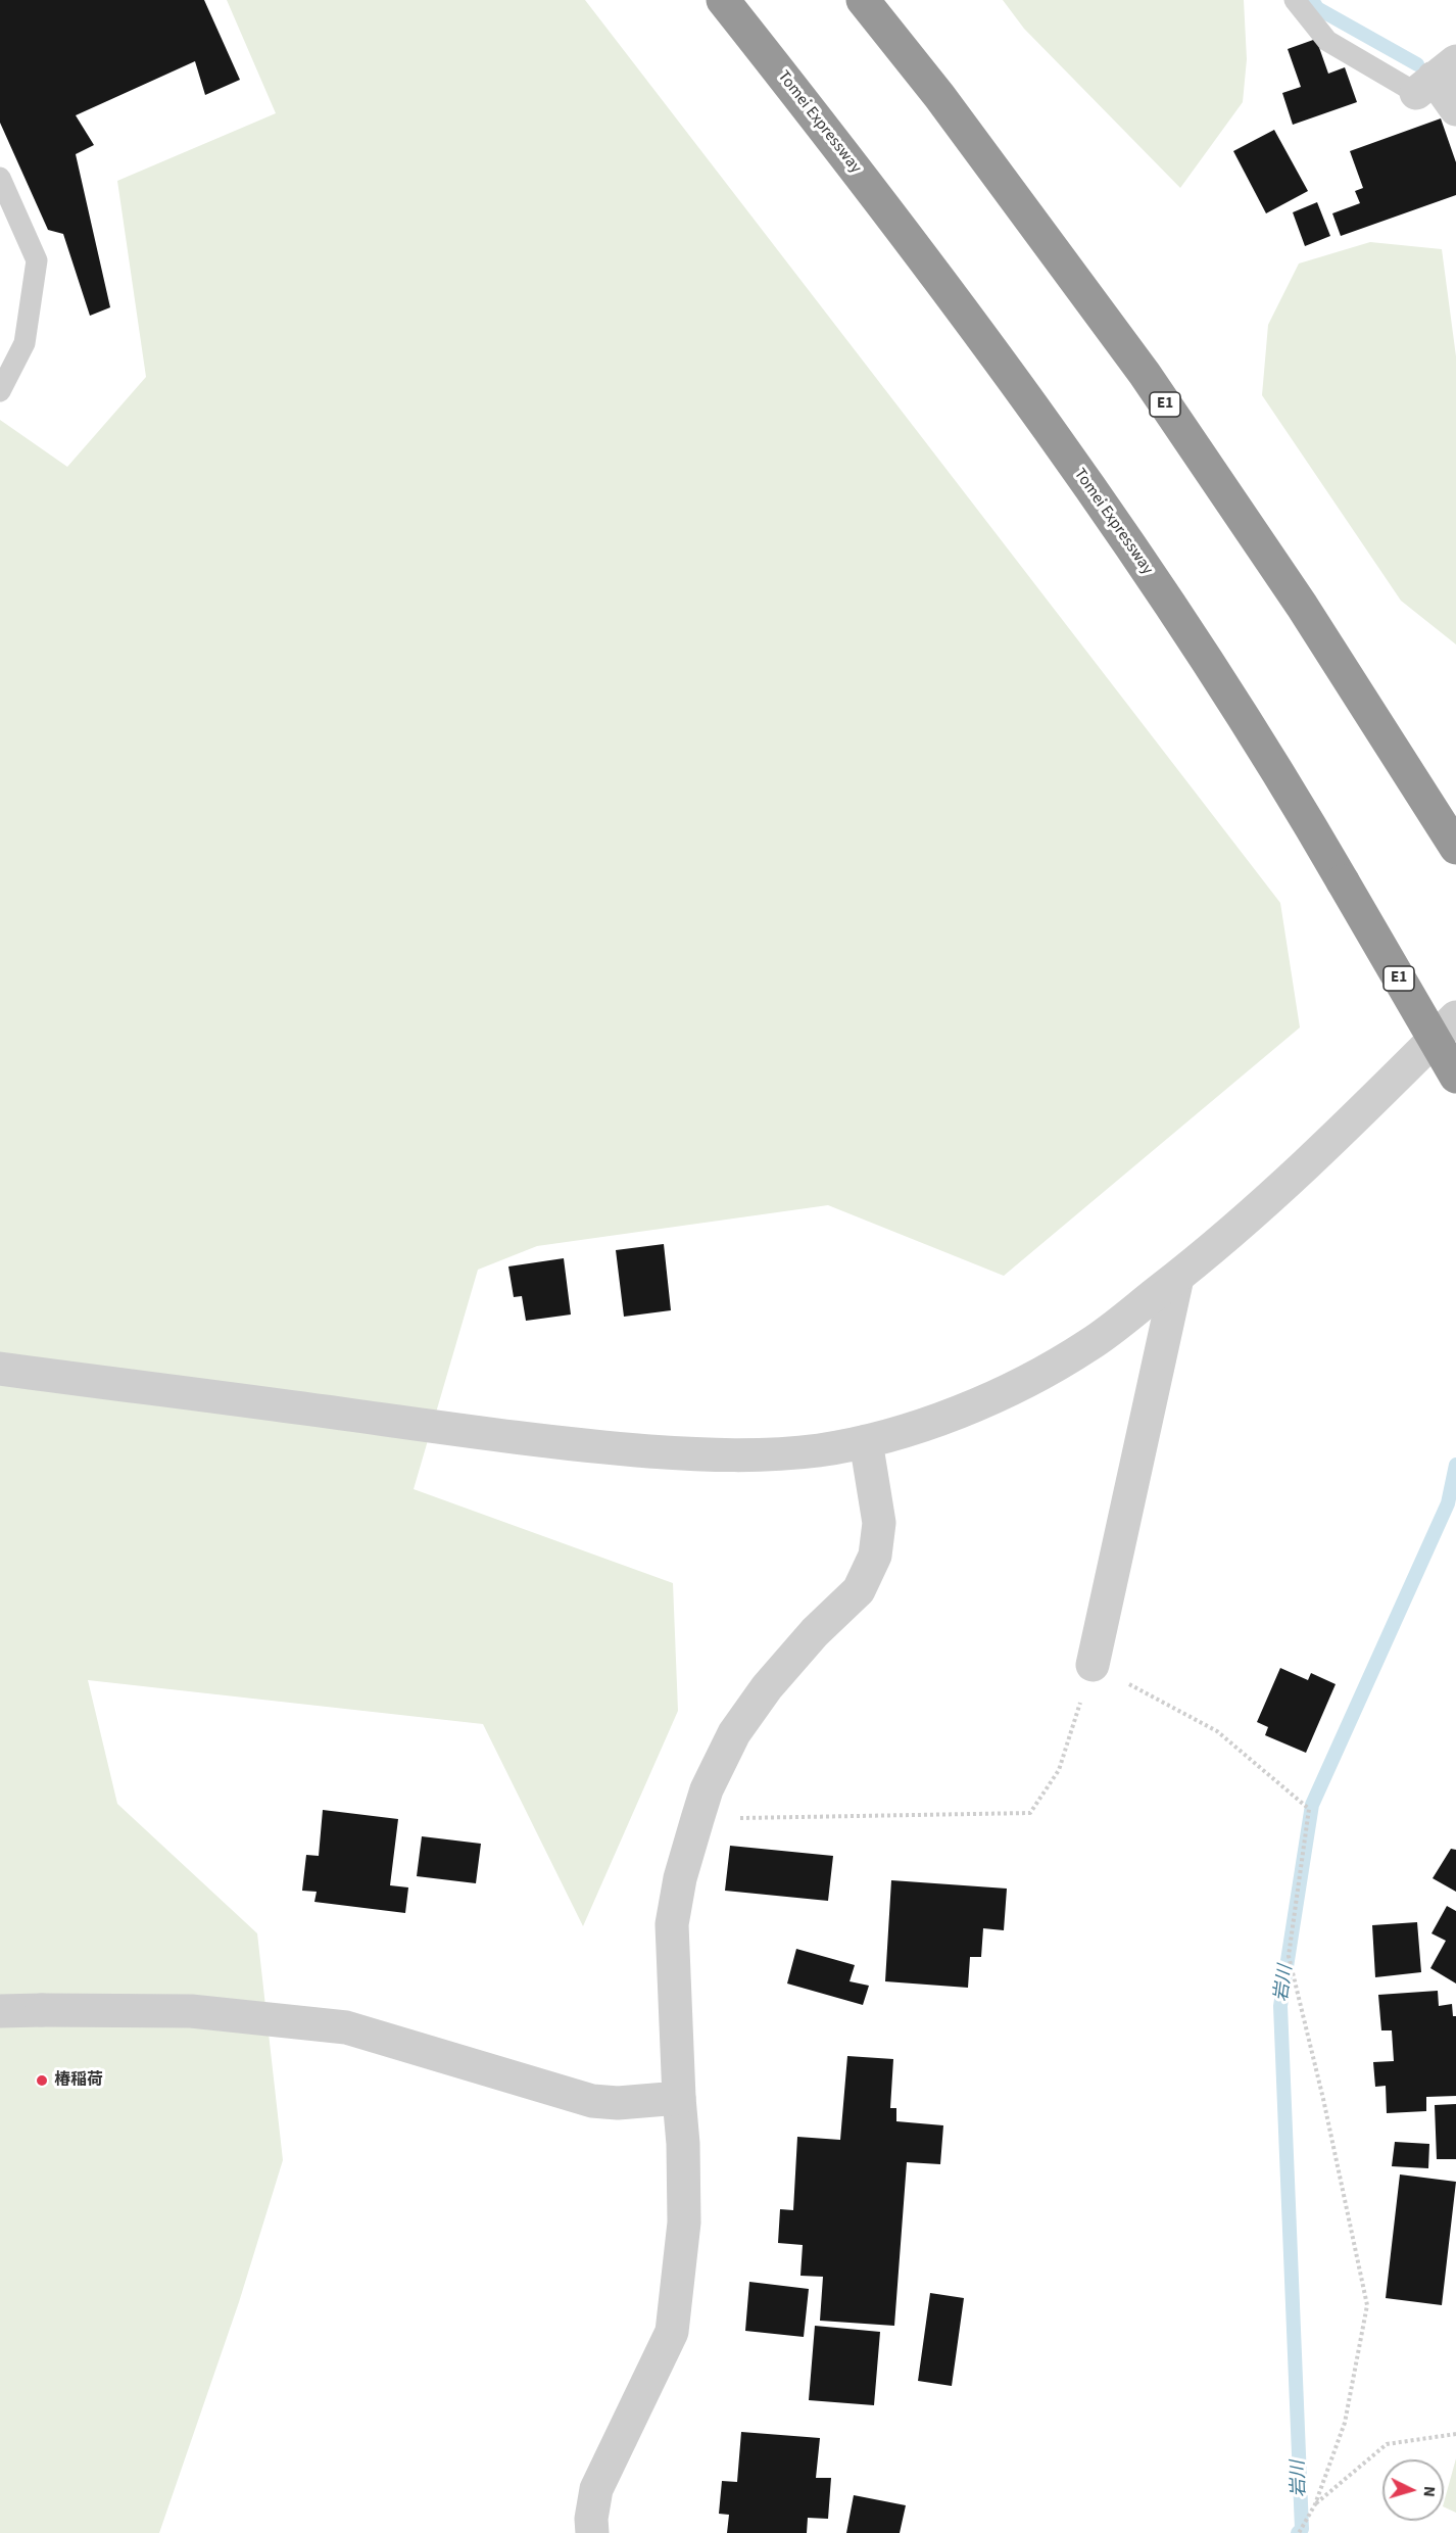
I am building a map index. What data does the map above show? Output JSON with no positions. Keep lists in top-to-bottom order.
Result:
{
  "streets": {
    "highway": ["Tomei Expressway", "E1"]
  },
  "water": ["岩川"],
  "places": ["椿稲荷"],
  "north": "right"
}
